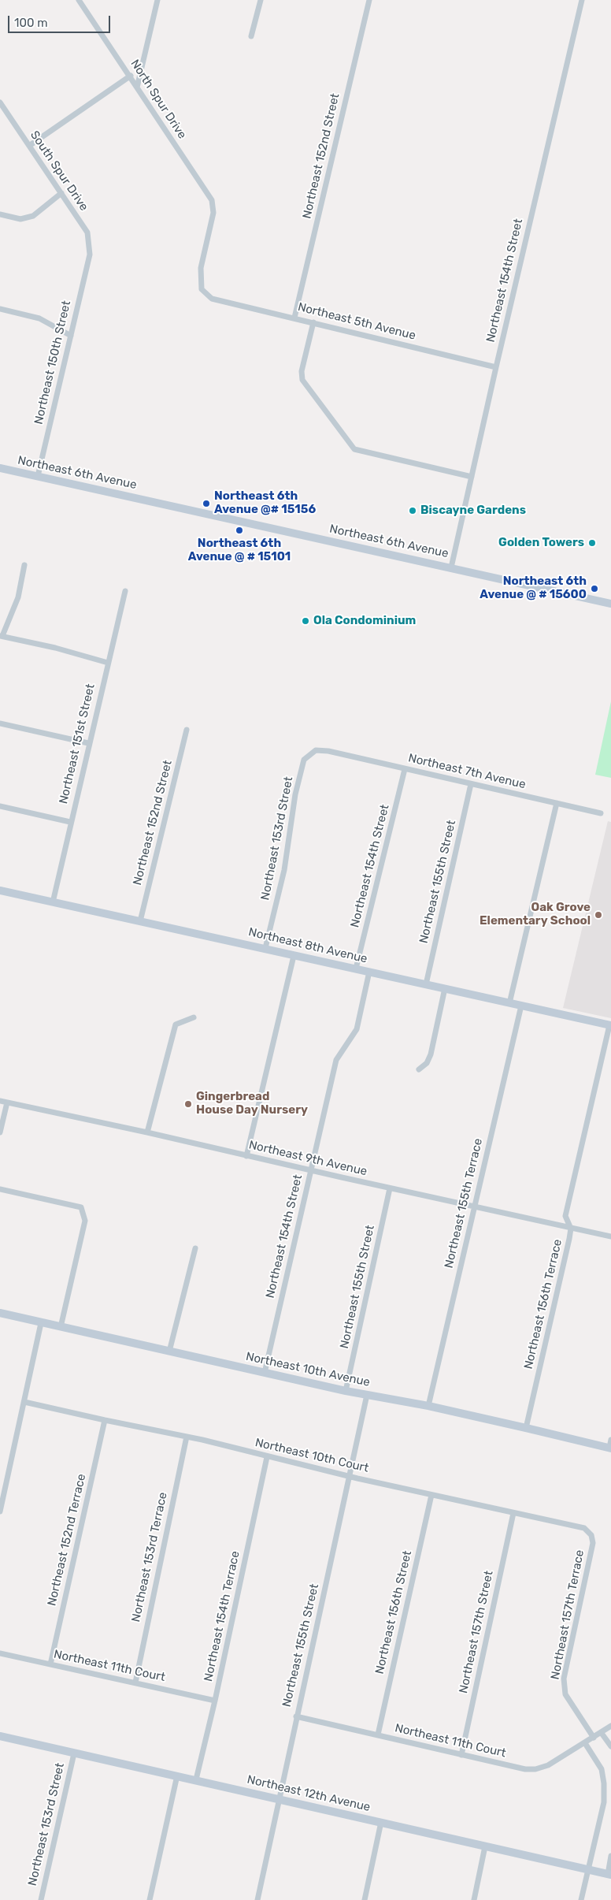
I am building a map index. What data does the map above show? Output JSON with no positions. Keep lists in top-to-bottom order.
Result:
{
  "streets": {
    "street": [
      "North Spur Drive",
      "Northeast 152nd Street",
      "South Spur Drive",
      "Northeast 154th Street",
      "Northeast 5th Avenue",
      "Northeast 150th Street",
      "Northeast 6th Avenue",
      "Northeast 151st Street",
      "Northeast 7th Avenue",
      "Northeast 153rd Street",
      "Northeast 155th Street",
      "Northeast 8th Avenue",
      "Northeast 9th Avenue",
      "Northeast 155th Terrace",
      "Northeast 156th Terrace",
      "Northeast 10th Avenue",
      "Northeast 10th Court",
      "Northeast 152nd Terrace",
      "Northeast 153rd Terrace",
      "Northeast 156th Street",
      "Northeast 157th Terrace",
      "Northeast 154th Terrace",
      "Northeast 157th Street",
      "Northeast 11th Court",
      "Northeast 12th Avenue"
    ]
  },
  "crossings": [
    ["North Spur Drive", "Northeast 5th Avenue"],
    ["Northeast 152nd Street", "Northeast 5th Avenue"],
    ["Northeast 152nd Street", "Northeast 8th Avenue"],
    ["South Spur Drive", "Northeast 150th Street"],
    ["Northeast 154th Street", "Northeast 5th Avenue"],
    ["Northeast 154th Street", "Northeast 6th Avenue"],
    ["Northeast 154th Street", "Northeast 7th Avenue"],
    ["Northeast 154th Street", "Northeast 8th Avenue"],
    ["Northeast 154th Street", "Northeast 9th Avenue"],
    ["Northeast 154th Street", "Northeast 10th Avenue"],
    ["Northeast 150th Street", "Northeast 6th Avenue"],
    ["Northeast 151st Street", "Northeast 8th Avenue"],
    ["Northeast 7th Avenue", "Northeast 153rd Street"],
    ["Northeast 7th Avenue", "Northeast 155th Street"],
    ["Northeast 153rd Street", "Northeast 8th Avenue"],
    ["Northeast 153rd Street", "Northeast 12th Avenue"],
    ["Northeast 155th Street", "Northeast 8th Avenue"],
    ["Northeast 155th Street", "Northeast 9th Avenue"],
    ["Northeast 155th Street", "Northeast 10th Avenue"],
    ["Northeast 155th Street", "Northeast 10th Court"],
    ["Northeast 155th Street", "Northeast 11th Court"],
    ["Northeast 155th Street", "Northeast 12th Avenue"],
    ["Northeast 8th Avenue", "Northeast 155th Terrace"],
    ["Northeast 8th Avenue", "Northeast 156th Terrace"],
    ["Northeast 9th Avenue", "Northeast 155th Terrace"],
    ["Northeast 9th Avenue", "Northeast 156th Terrace"],
    ["Northeast 155th Terrace", "Northeast 10th Avenue"],
    ["Northeast 156th Terrace", "Northeast 10th Avenue"],
    ["Northeast 10th Court", "Northeast 152nd Terrace"],
    ["Northeast 10th Court", "Northeast 153rd Terrace"],
    ["Northeast 10th Court", "Northeast 156th Street"],
    ["Northeast 10th Court", "Northeast 157th Terrace"],
    ["Northeast 10th Court", "Northeast 154th Terrace"],
    ["Northeast 10th Court", "Northeast 157th Street"],
    ["Northeast 152nd Terrace", "Northeast 11th Court"],
    ["Northeast 153rd Terrace", "Northeast 11th Court"],
    ["Northeast 156th Street", "Northeast 11th Court"],
    ["Northeast 157th Terrace", "Northeast 11th Court"],
    ["Northeast 154th Terrace", "Northeast 11th Court"],
    ["Northeast 154th Terrace", "Northeast 12th Avenue"],
    ["Northeast 157th Street", "Northeast 11th Court"]
  ],
  "places": [
    "Northeast 6th Avenue @# 15156",
    "Biscayne Gardens",
    "Northeast 6th Avenue @ # 15101",
    "Golden Towers",
    "Northeast 6th Avenue @ # 15600",
    "Ola Condominium",
    "Oak Grove Elementary School",
    "Gingerbread House Day Nursery"
  ],
  "scale_bar": "100 m"
}
